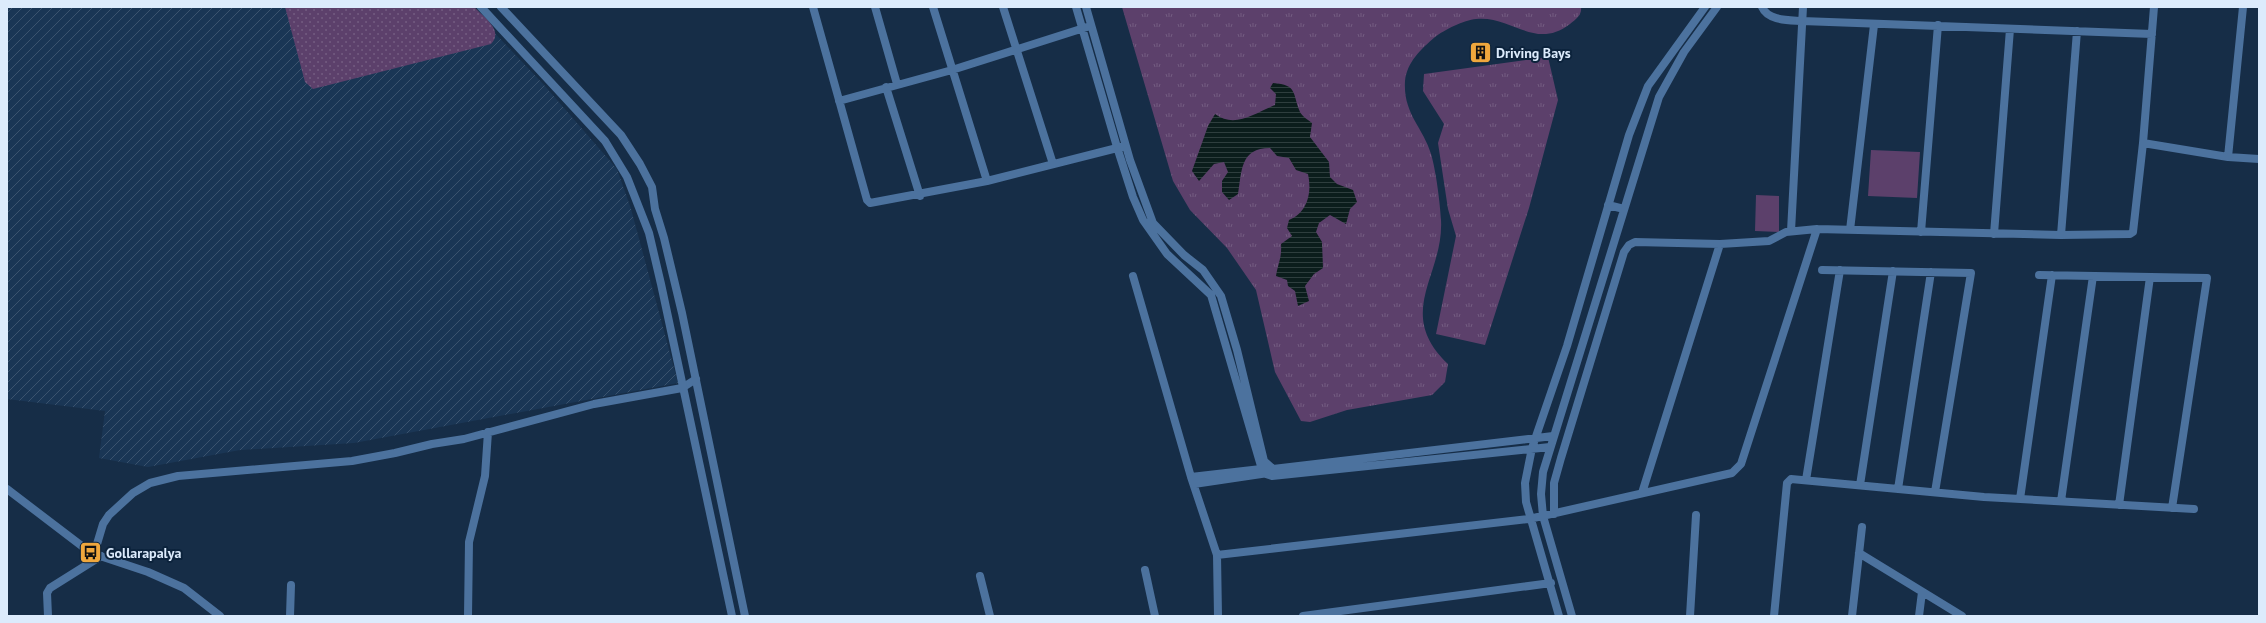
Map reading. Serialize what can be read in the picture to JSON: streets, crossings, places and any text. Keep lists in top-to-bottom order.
{
  "places": {
    "building": ["Driving Bays"],
    "bus stop": ["Gollarapalya"]
  }
}
